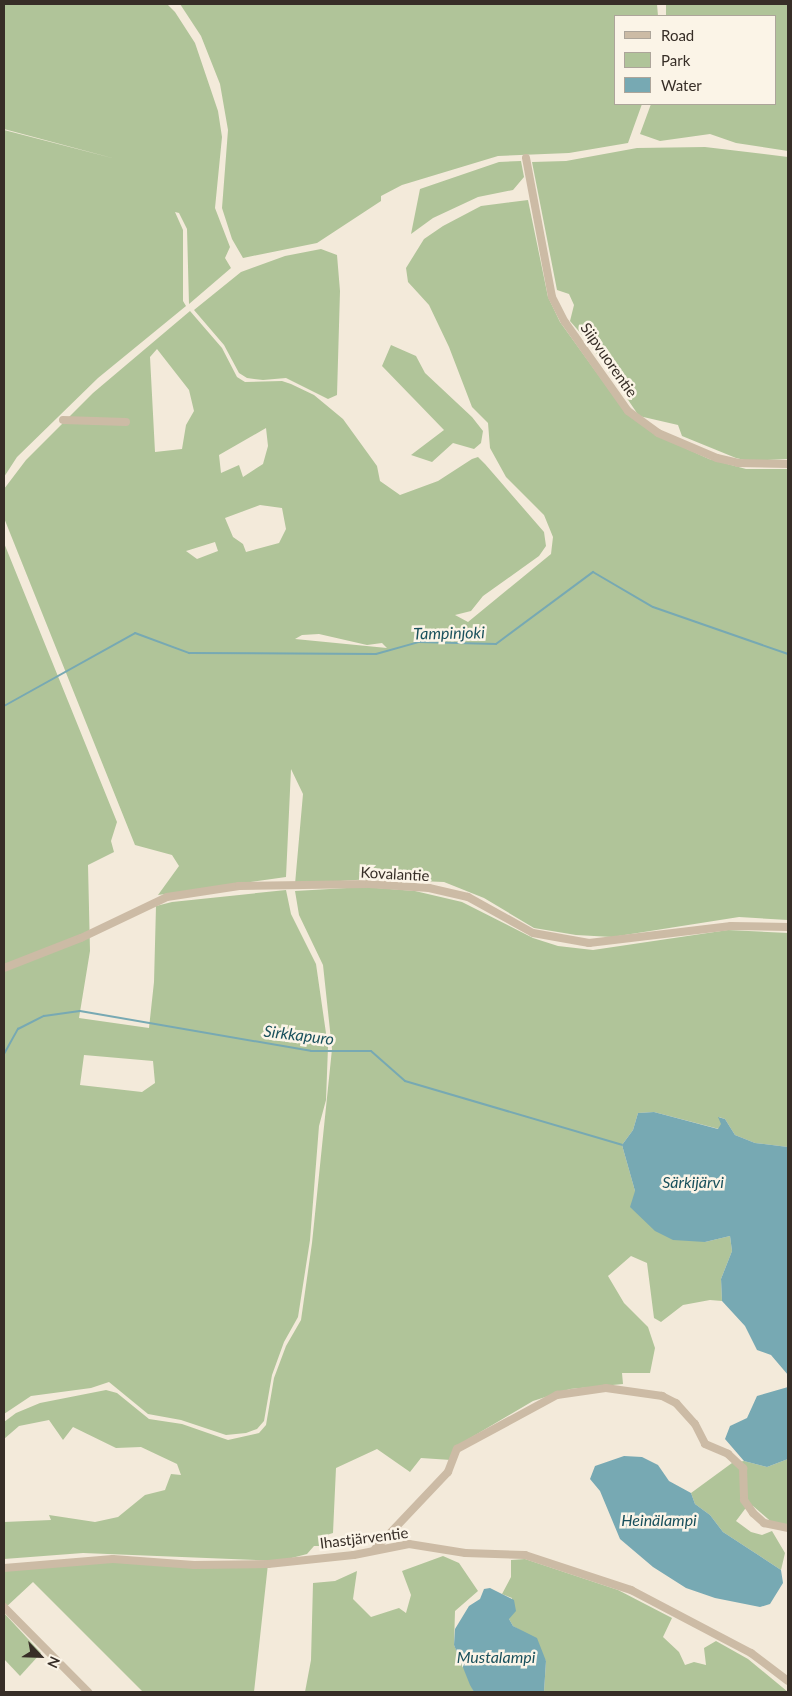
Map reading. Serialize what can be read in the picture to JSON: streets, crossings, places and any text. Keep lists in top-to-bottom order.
{
  "streets": {
    "street": ["Siipvuorentie", "Kovalantie", "Ihastjärventie"]
  },
  "water": [
    "Tampinjoki",
    "Sirkkapuro",
    "Särkijärvi",
    "Heinälampi",
    "Mustalampi"
  ],
  "legend": ["Road", "Park", "Water"],
  "north": "bottom right"
}
